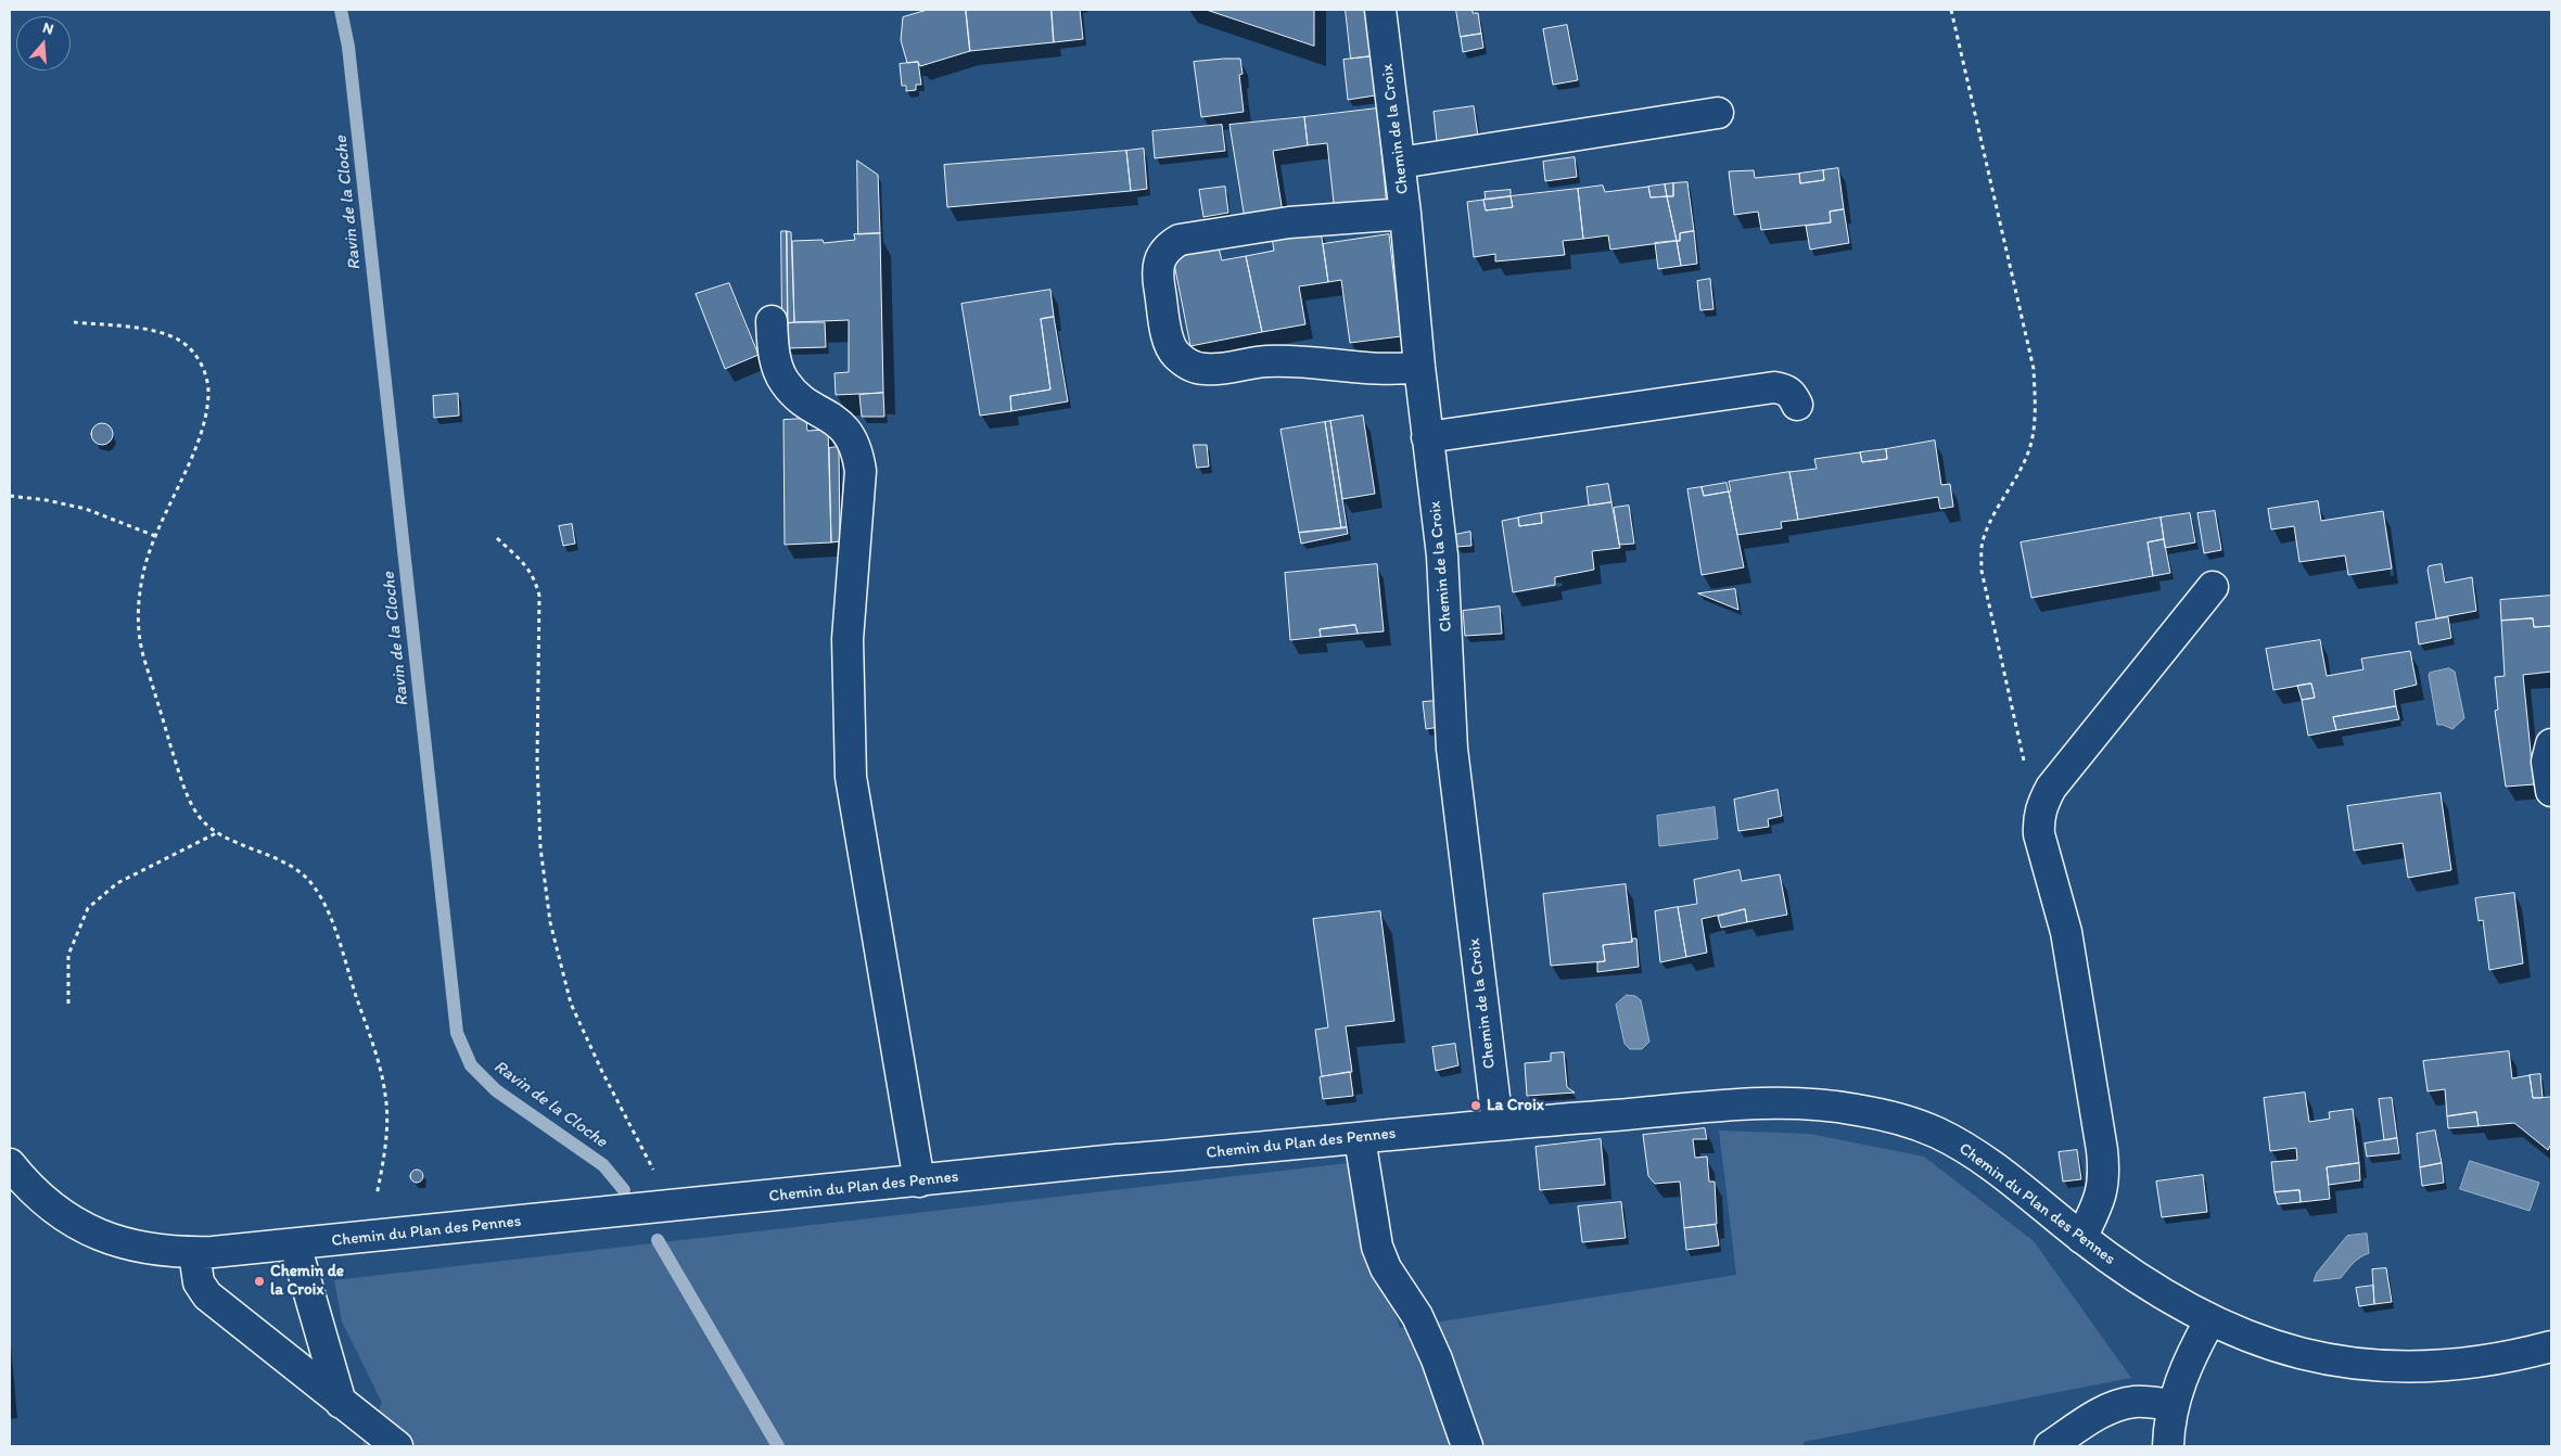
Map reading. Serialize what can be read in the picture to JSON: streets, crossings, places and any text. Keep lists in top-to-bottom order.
{
  "streets": {
    "street": ["Chemin de la Croix", "Chemin du Plan des Pennes"]
  },
  "crossings": [
    ["Chemin de la Croix", "Chemin du Plan des Pennes"]
  ],
  "water": ["Ravin de la Cloche"],
  "places": ["La Croix", "Chemin de la Croix"],
  "north": "top"
}
